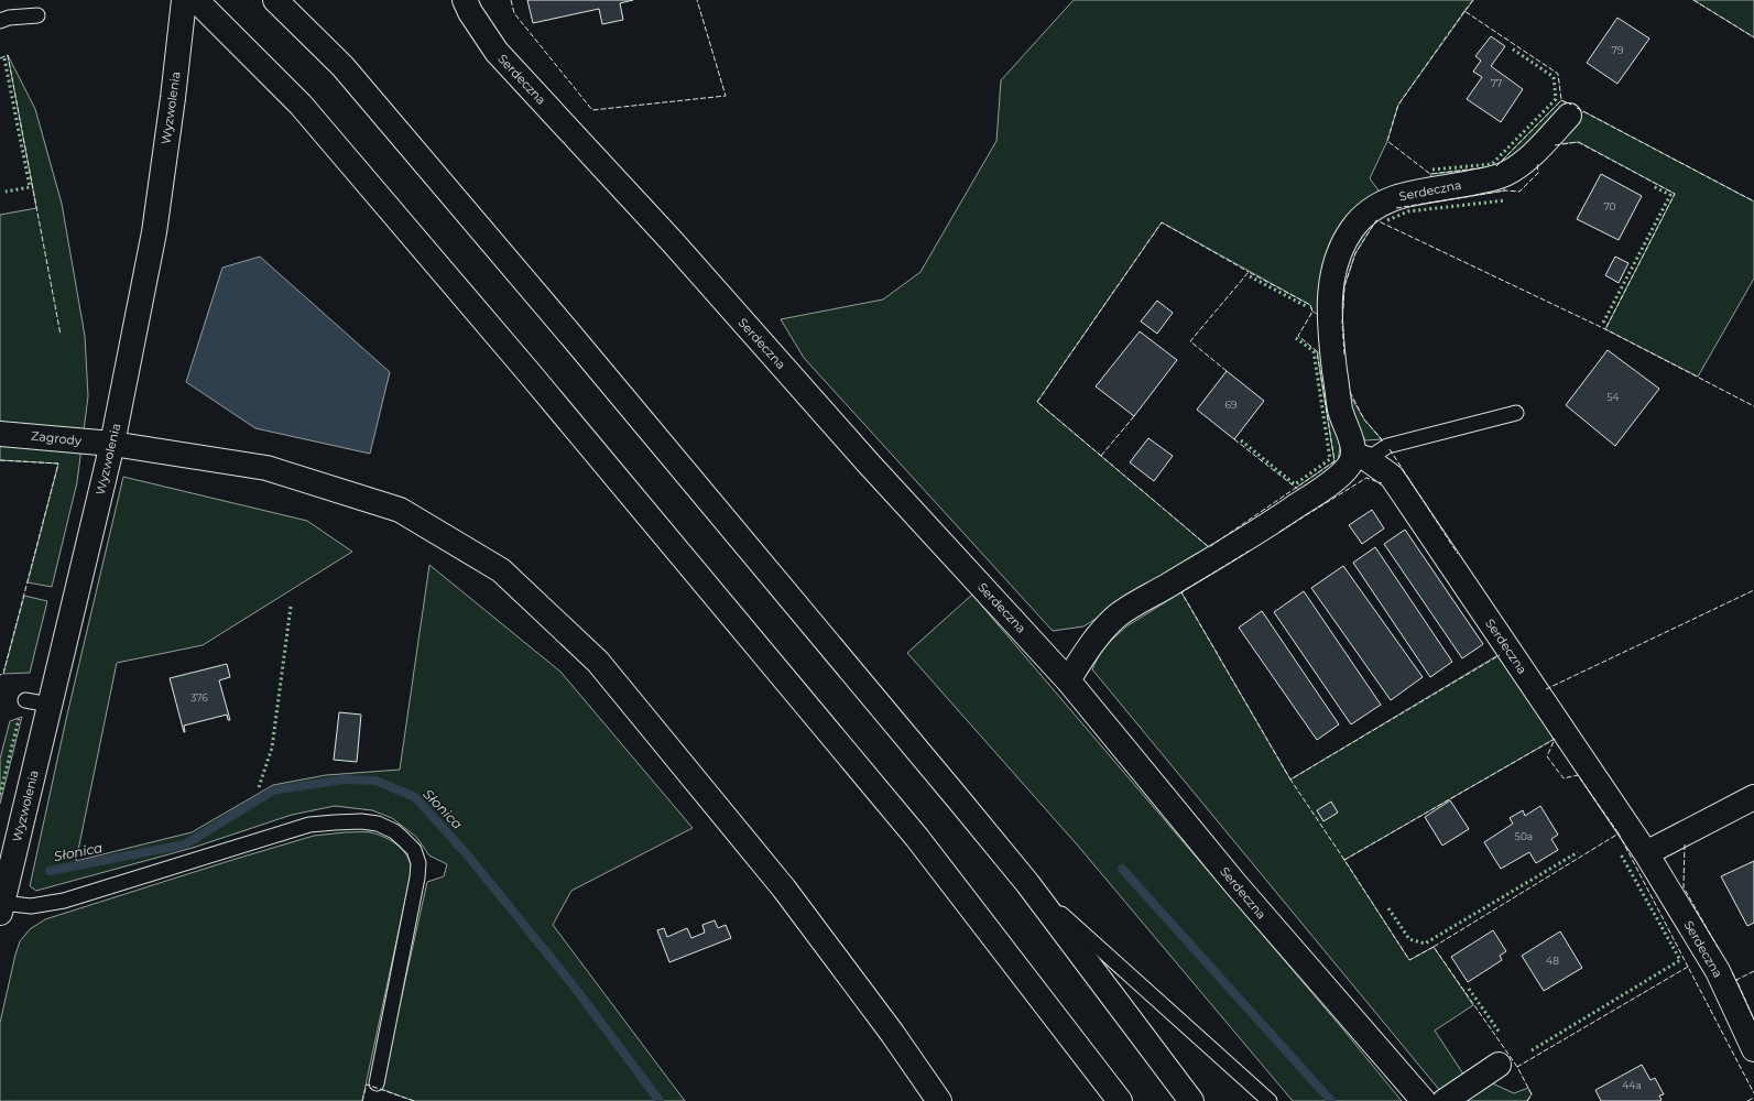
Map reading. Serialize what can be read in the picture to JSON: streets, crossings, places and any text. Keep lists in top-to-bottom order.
{
  "streets": {
    "main road": ["Serdeczna", "Wyzwolenia", "Zagrody"]
  },
  "crossings": [
    ["Wyzwolenia", "Zagrody"]
  ],
  "water": ["Słonica"],
  "house_numbers": [
    "79",
    "77",
    "70",
    "54",
    "69",
    "376",
    "50a",
    "48",
    "44a"
  ]
}
